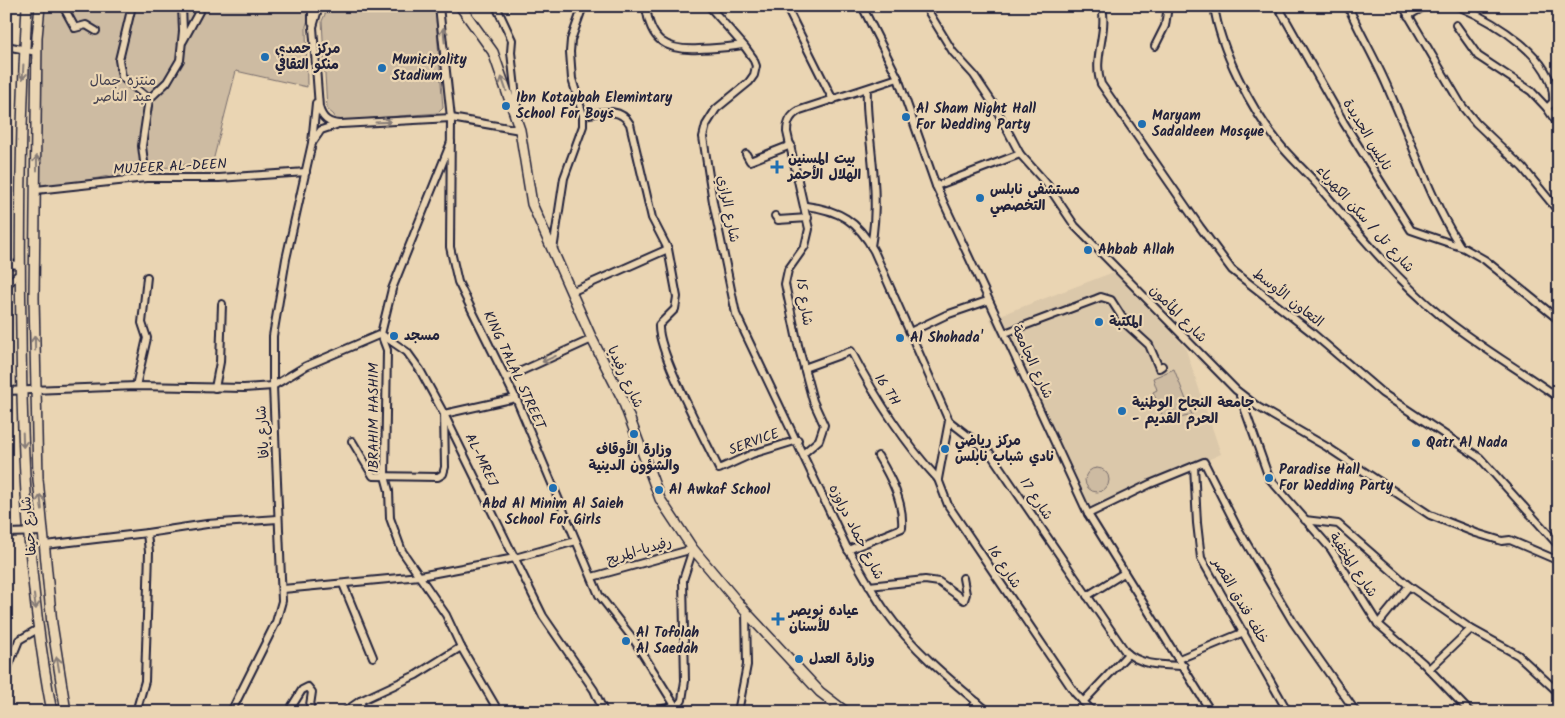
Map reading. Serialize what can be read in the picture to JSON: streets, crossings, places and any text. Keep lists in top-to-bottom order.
{
  "streets": {
    "main road": ["شارع رفيديا", "شارع حيفا"],
    "street": [
      "نابلس الجديدة",
      "MUJEER AL-DEEN",
      "شارع الرازي",
      "شارع تل / سكن الكهرباء",
      "التعاون الأوسط",
      "شارع 15",
      "شارع المأمون",
      "شارع الجامعة",
      "KING TALAL STREET",
      "16 TH",
      "IBRAHIM HASHIM",
      "شارع يافا",
      "SERVICE",
      "AL-MREJ",
      "شارع 17",
      "شارع حماد دراوزه",
      "رفيديا-المريج",
      "شارع المخفية",
      "شارع 16",
      "خلف فندق القصر"
    ]
  },
  "crossings": [
    ["MUJEER AL-DEEN", "شارع يافا"],
    ["MUJEER AL-DEEN", "شارع حيفا"],
    ["شارع الرازي", "SERVICE"],
    ["شارع الرازي", "شارع حماد دراوزه"],
    ["شارع 15", "شارع الجامعة"],
    ["شارع 15", "16 TH"],
    ["شارع 15", "شارع 17"],
    ["شارع 15", "شارع حماد دراوزه"],
    ["شارع المأمون", "شارع المخفية"],
    ["KING TALAL STREET", "IBRAHIM HASHIM"],
    ["KING TALAL STREET", "رفيديا-المريج"],
    ["شارع رفيديا", "رفيديا-المريج"],
    ["16 TH", "شارع 16"],
    ["IBRAHIM HASHIM", "AL-MREJ"],
    ["SERVICE", "شارع حماد دراوزه"]
  ],
  "parks": ["منتزه جمال عبد الناصر"],
  "places": {
    "other": [
      "مركز حمدي منكو الثقافي",
      "Municipality Stadium",
      "Ibn Kotaybah Elemintary School For Boys",
      "Al Sham Night Hall For Wedding Party",
      "Maryam Sadaldeen Mosque",
      "مستشفى نابلس التخصصي",
      "Ahbab Allah",
      "المكتبة",
      "مسجد",
      "Al Shohada'",
      "جامعة النجاح الوطنية - الحرم القديم",
      "وزارة الأوقاف والشؤون الدينية",
      "Qatr Al Nada",
      "مركز رياضي نادي شباب نابلس",
      "Paradise Hall For Wedding Party",
      "Abd Al Minim Al Saieh School For Girls",
      "Al Awkaf School",
      "Al Tofolah Al Saedah",
      "وزارة العدل"
    ],
    "health": ["بيت المسنين الهلال الأحمر", "عياده نويصر للأسنان"]
  }
}
